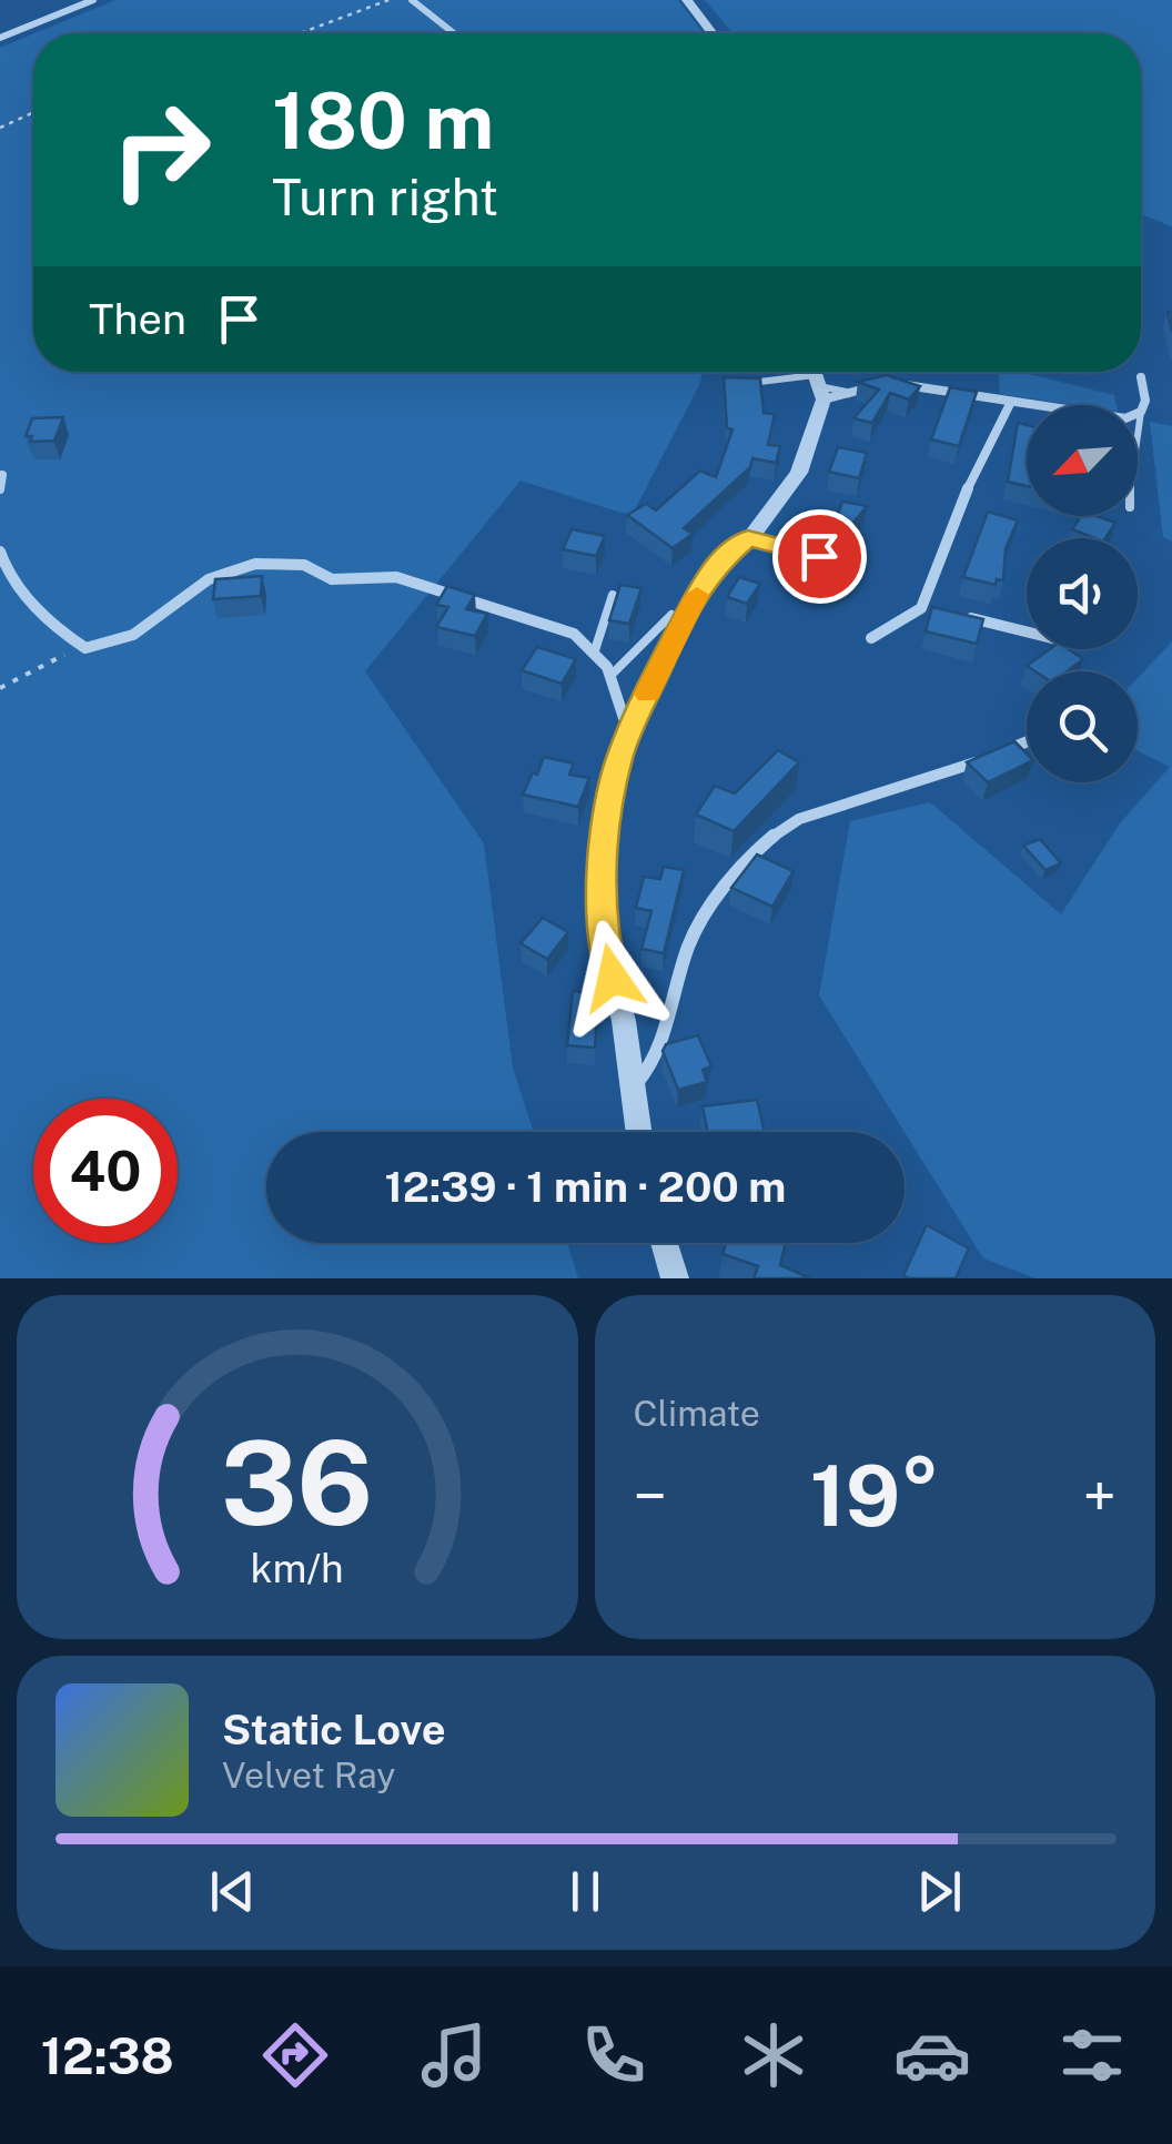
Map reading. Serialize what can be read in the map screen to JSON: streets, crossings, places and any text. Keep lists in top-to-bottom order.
{
  "north": "bottom left",
  "page": {
    "turn": ["180 m", "Turn right"],
    "then": "Then",
    "limit": "40",
    "trip": "12:39 · 1 min · 200 m",
    "tile": "Climate",
    "heat": ["−", "19°", "+"],
    "song": ["Static Love", "Velvet Ray"],
    "tabs": "12:38",
    "gauge": ["36", "km/h"]
  }
}
